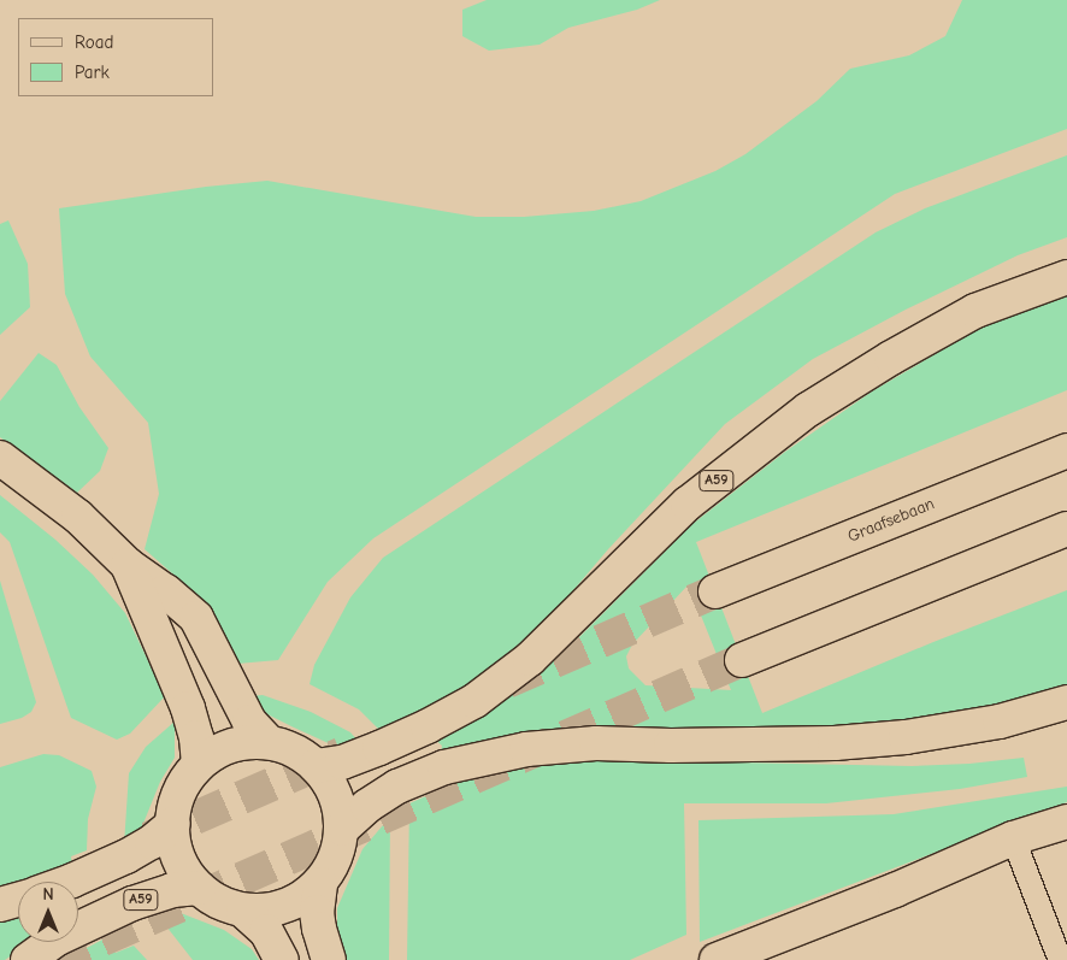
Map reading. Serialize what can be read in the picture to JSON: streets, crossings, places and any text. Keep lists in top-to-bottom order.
{
  "streets": {
    "main road": ["A59", "Graafsebaan"]
  },
  "legend": ["Road", "Park"],
  "north": "top"
}
